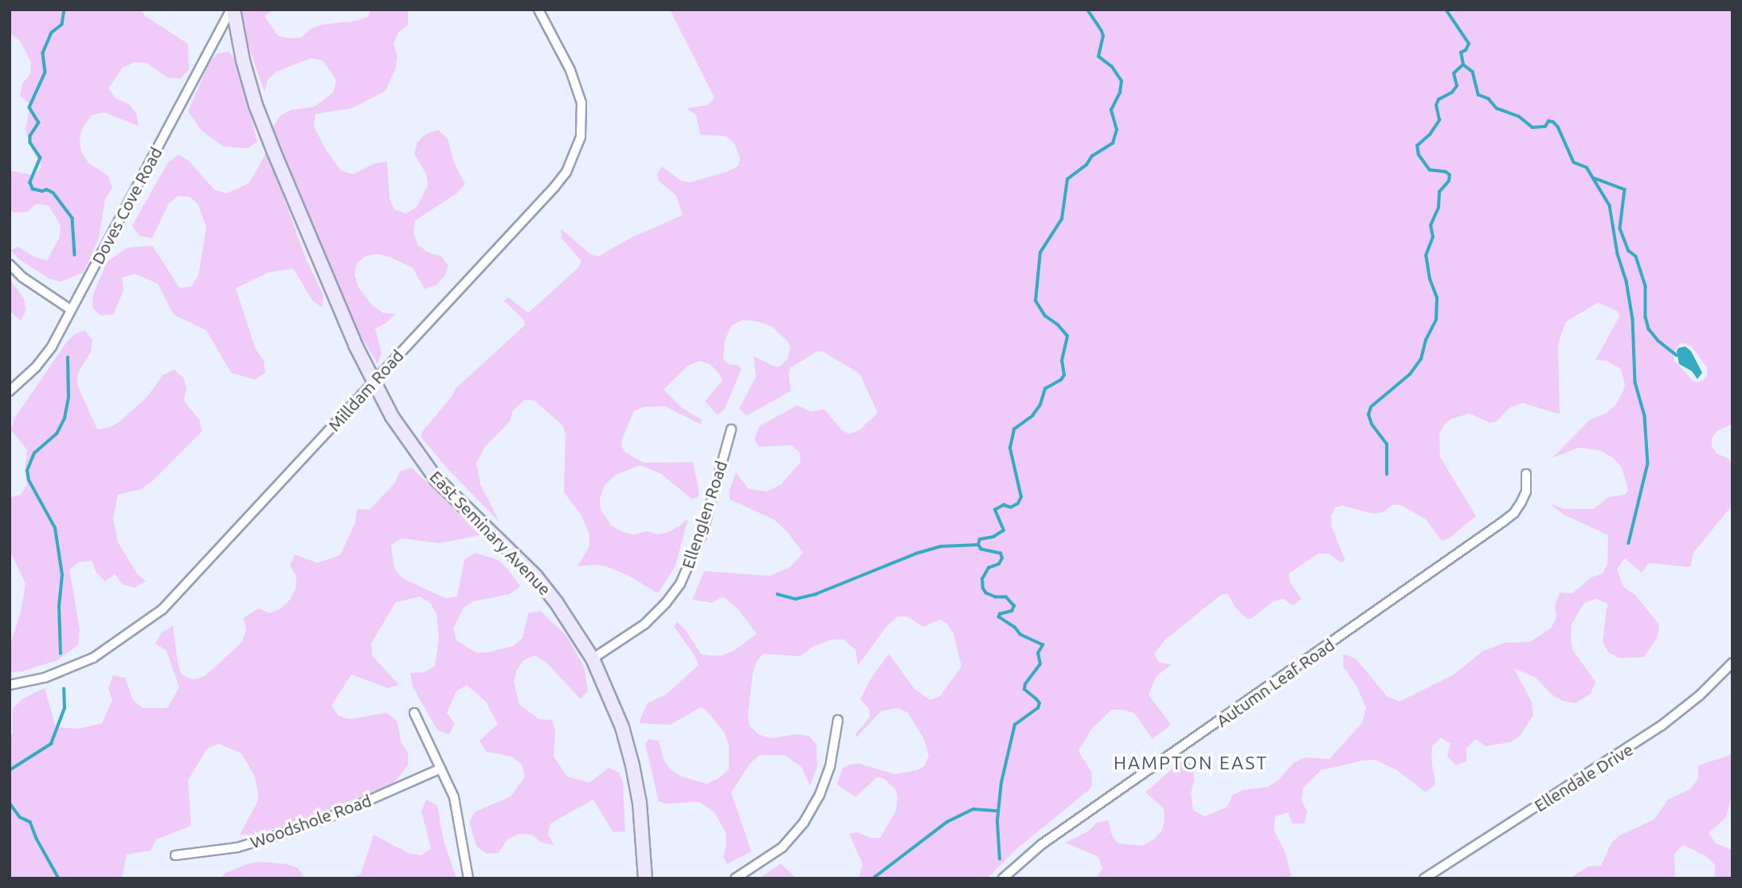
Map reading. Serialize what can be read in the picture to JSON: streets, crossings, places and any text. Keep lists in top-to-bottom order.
{
  "streets": {
    "street": [
      "Doves Cove Road",
      "Milldam Road",
      "Ellenglen Road",
      "East Seminary Avenue",
      "Autumn Leaf Road",
      "Ellendale Drive",
      "Woodshole Road"
    ]
  },
  "crossings": [
    ["Doves Cove Road", "East Seminary Avenue"],
    ["Milldam Road", "East Seminary Avenue"],
    ["Ellenglen Road", "East Seminary Avenue"]
  ],
  "districts": ["HAMPTON EAST"]
}
